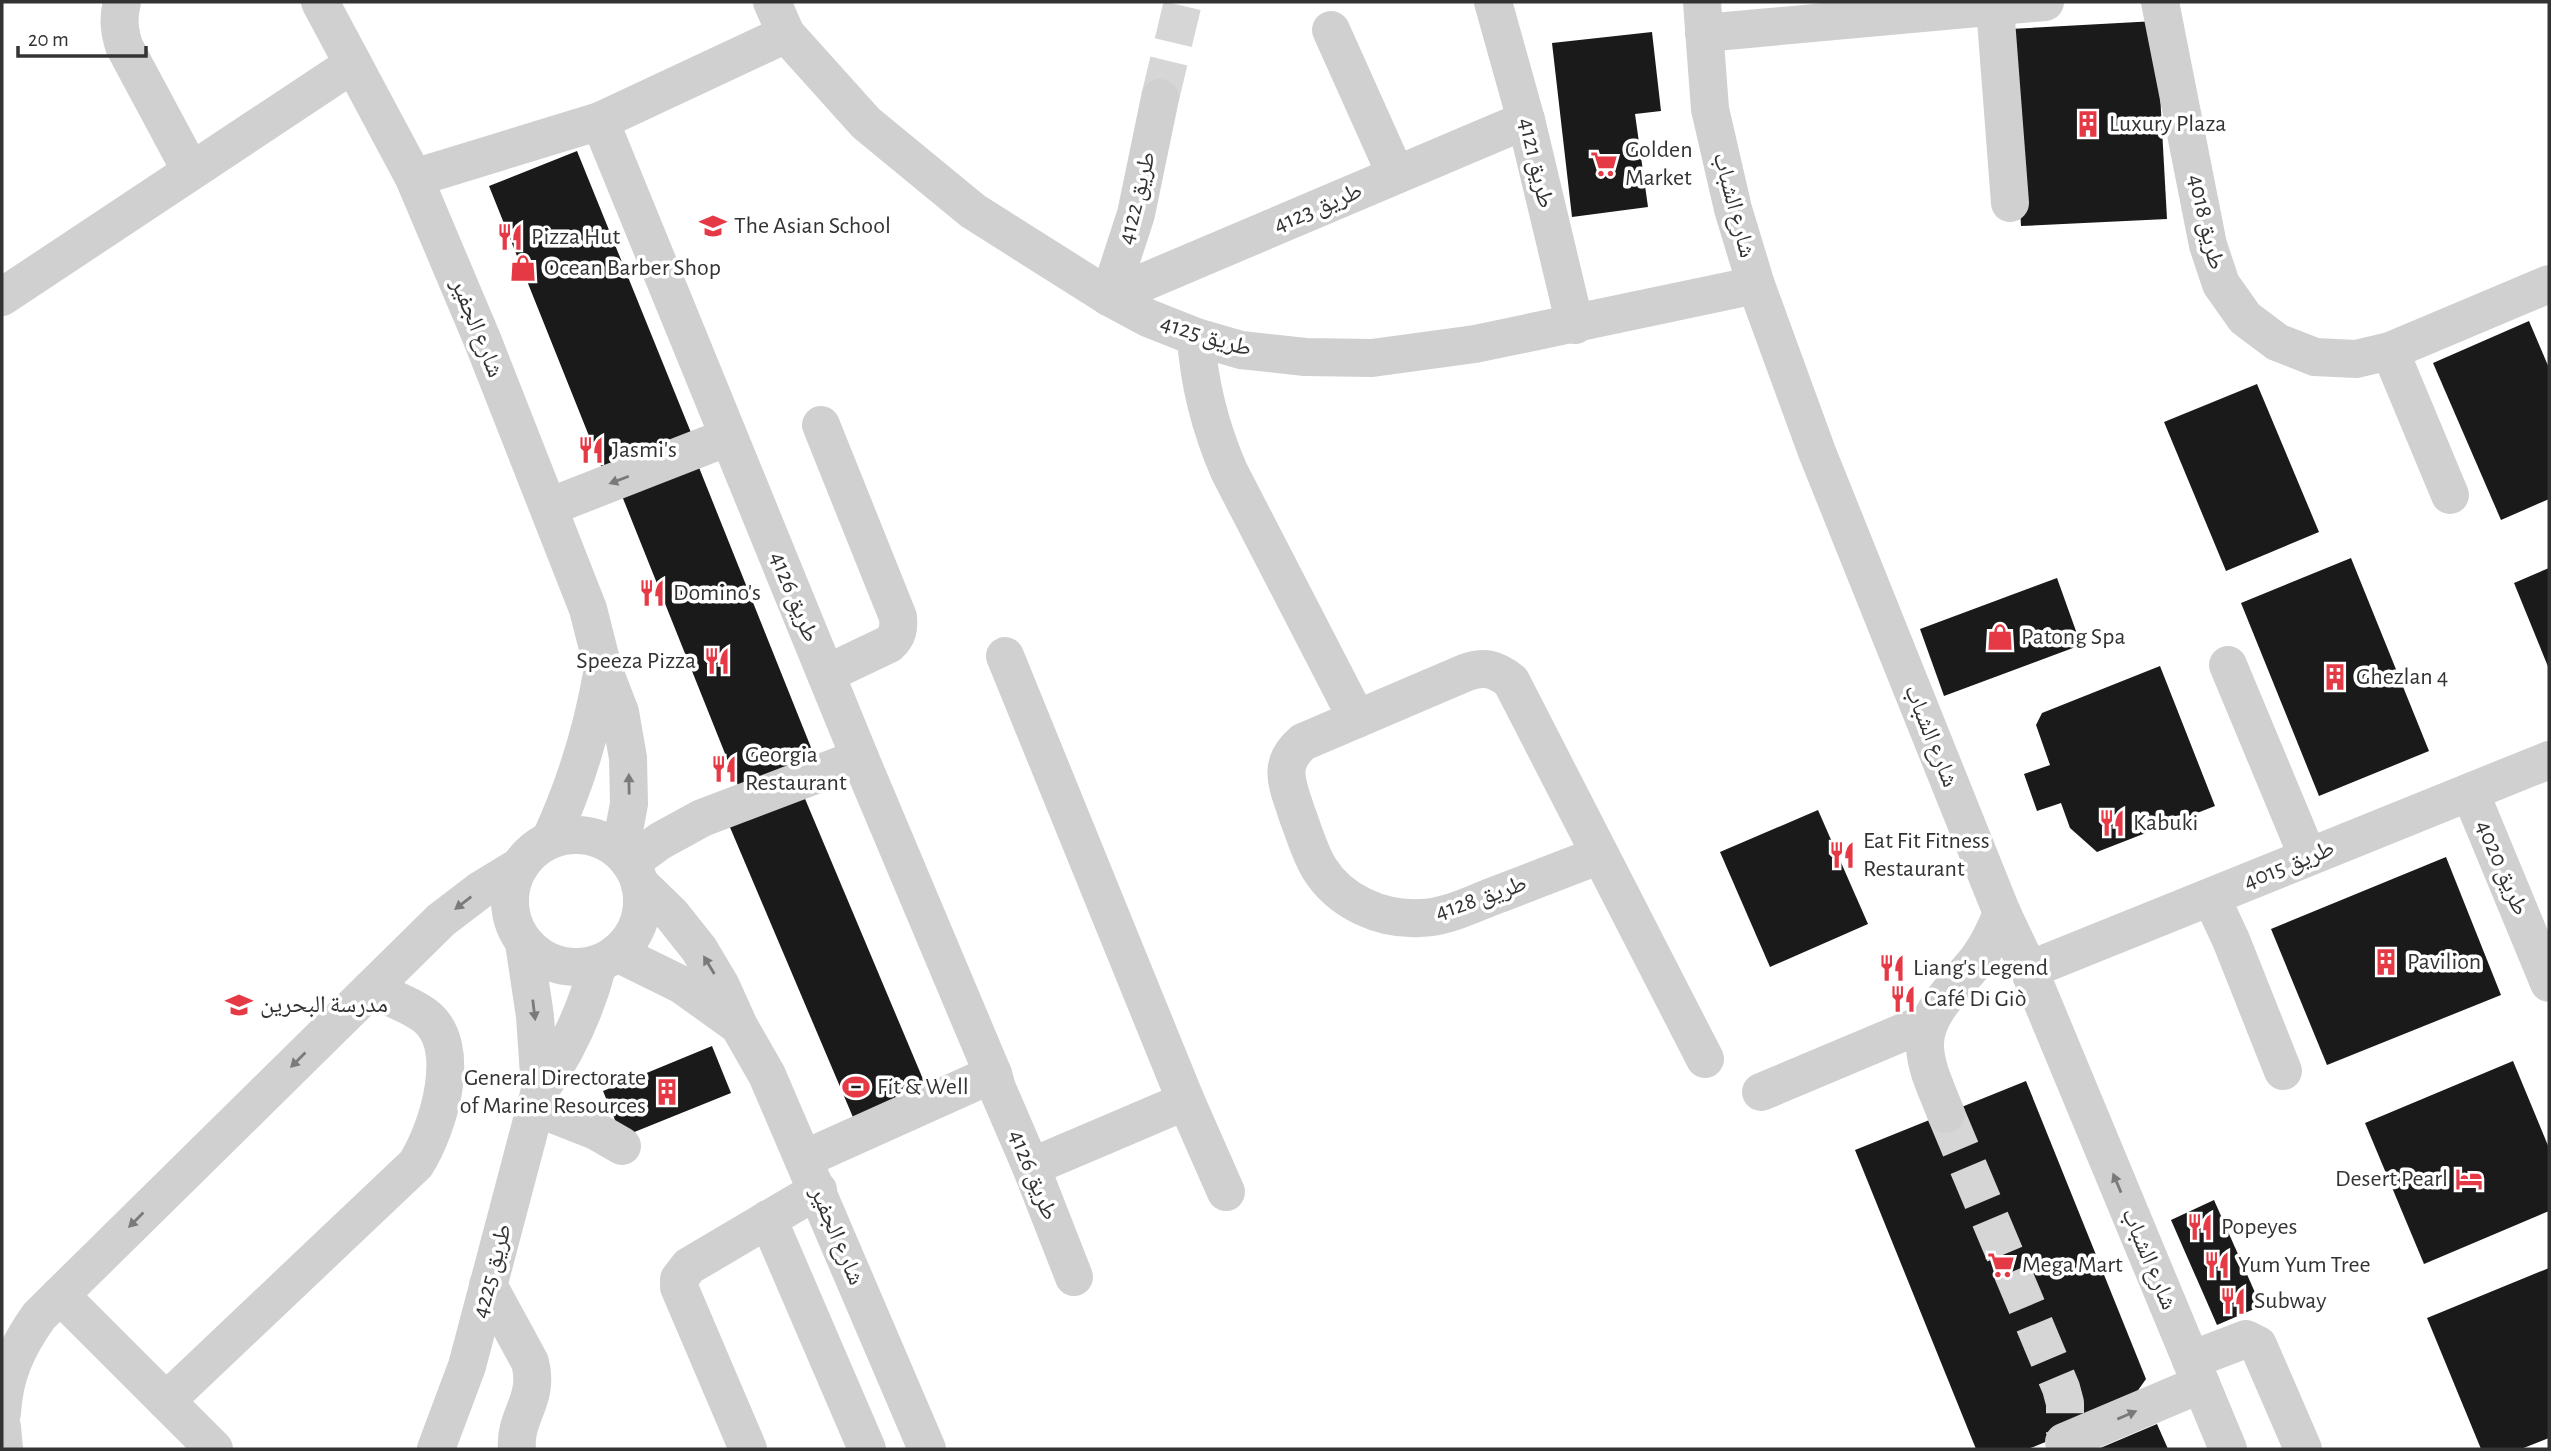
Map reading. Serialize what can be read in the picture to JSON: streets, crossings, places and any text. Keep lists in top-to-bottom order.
{
  "streets": {
    "street": [
      "طريق 4121",
      "طريق 4122",
      "شارع الشباب",
      "طريق 4123",
      "طريق 4018",
      "شارع الجفير",
      "طريق 4125",
      "طريق 4126",
      "طريق 4015",
      "طريق 4020",
      "طريق 4128",
      "طريق 4225"
    ]
  },
  "crossings": [
    ["طريق 4121", "طريق 4123"],
    ["طريق 4121", "طريق 4125"],
    ["طريق 4122", "طريق 4123"],
    ["طريق 4122", "طريق 4125"],
    ["شارع الشباب", "طريق 4125"],
    ["شارع الشباب", "طريق 4015"],
    ["طريق 4123", "طريق 4125"],
    ["شارع الجفير", "طريق 4225"],
    ["طريق 4015", "طريق 4020"]
  ],
  "places": {
    "building": [
      "Luxury Plaza",
      "Ghezlan 4",
      "Pavilion",
      "General Directorate of Marine Resources"
    ],
    "supermarket": ["Golden Market", "Mega Mart"],
    "school or university": ["The Asian School", "مدرسة البحرين"],
    "restaurant": [
      "Pizza Hut",
      "Jasmi's",
      "Domino's",
      "Speeza Pizza",
      "Georgia Restaurant",
      "Kabuki",
      "Eat Fit Fitness Restaurant",
      "Liang's Legend",
      "Café Di Giò",
      "Popeyes",
      "Yum Yum Tree",
      "Subway"
    ],
    "shop": ["Ocean Barber Shop", "Patong Spa"],
    "sports": ["Fit & Well"],
    "hotel": ["Desert Pearl"]
  },
  "scale_bar": "20 m"
}
